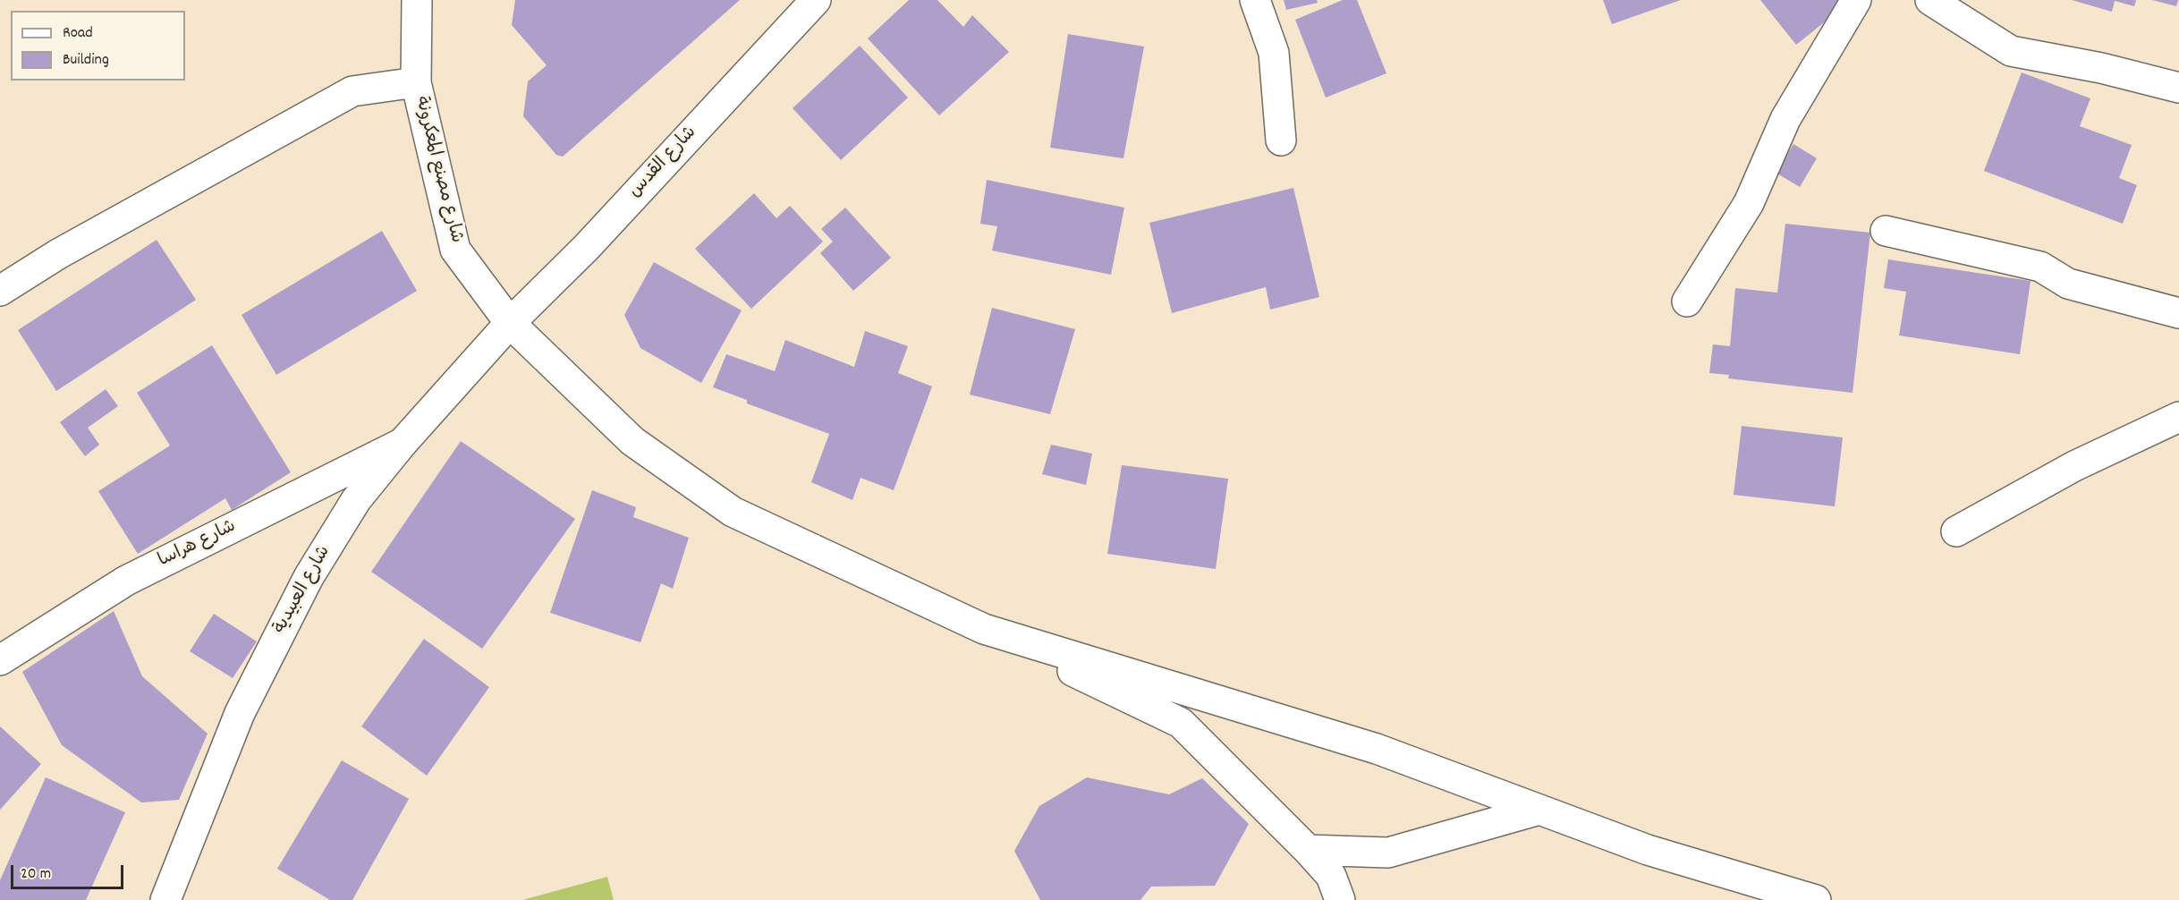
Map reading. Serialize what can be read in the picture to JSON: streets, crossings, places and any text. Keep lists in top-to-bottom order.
{
  "streets": {
    "street": [
      "شارع القدس",
      "شارع مصنع المعكرونة",
      "شارع هراسا",
      "شارع العبيدية"
    ]
  },
  "crossings": [
    ["شارع القدس", "شارع مصنع المعكرونة"],
    ["شارع القدس", "شارع العبيدية"],
    ["شارع مصنع المعكرونة", "شارع العبيدية"],
    ["شارع هراسا", "شارع العبيدية"]
  ],
  "legend": ["Road", "Building"],
  "scale_bar": "20 m"
}
